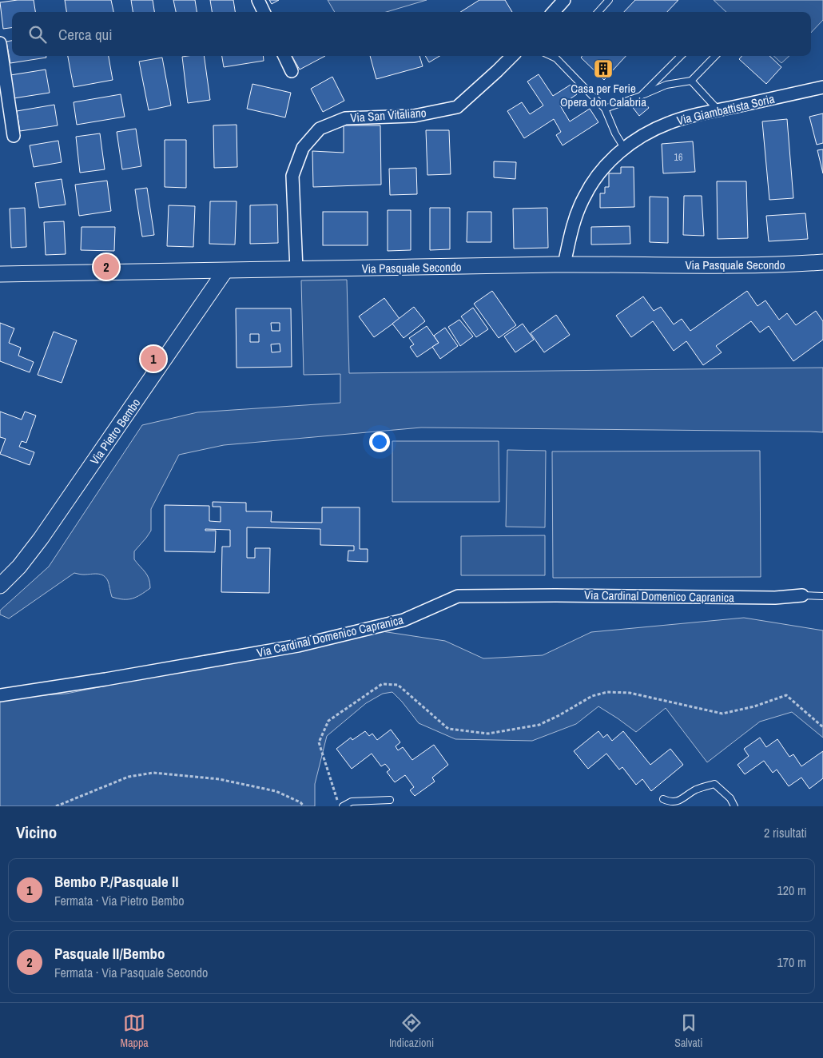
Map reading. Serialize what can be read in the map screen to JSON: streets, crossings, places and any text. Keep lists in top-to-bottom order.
{
  "streets": {
    "street": [
      "Via Giambattista Soria",
      "Via San Vitaliano",
      "Via Pasquale Secondo",
      "Via Pietro Bembo",
      "Via Cardinal Domenico Capranica"
    ]
  },
  "crossings": [
    ["Via Giambattista Soria", "Via Pasquale Secondo"],
    ["Via San Vitaliano", "Via Pasquale Secondo"],
    ["Via Pasquale Secondo", "Via Pietro Bembo"]
  ],
  "places": {
    "building": ["Casa per Ferie Opera don Calabria"]
  },
  "house_numbers": ["16"],
  "page": {
    "search": "Cerca qui",
    "pins": ["2", "1"],
    "heading": ["Vicino", "2 risultati"],
    "list": [
      {
        "mark": "1",
        "name": "Bembo P./Pasquale II",
        "note": "Fermata · Via Pietro Bembo",
        "value": "120 m"
      },
      {
        "mark": "2",
        "name": "Pasquale II/Bembo",
        "note": "Fermata · Via Pasquale Secondo",
        "value": "170 m"
      }
    ],
    "nav": ["Mappa", "Indicazioni", "Salvati"]
  }
}
